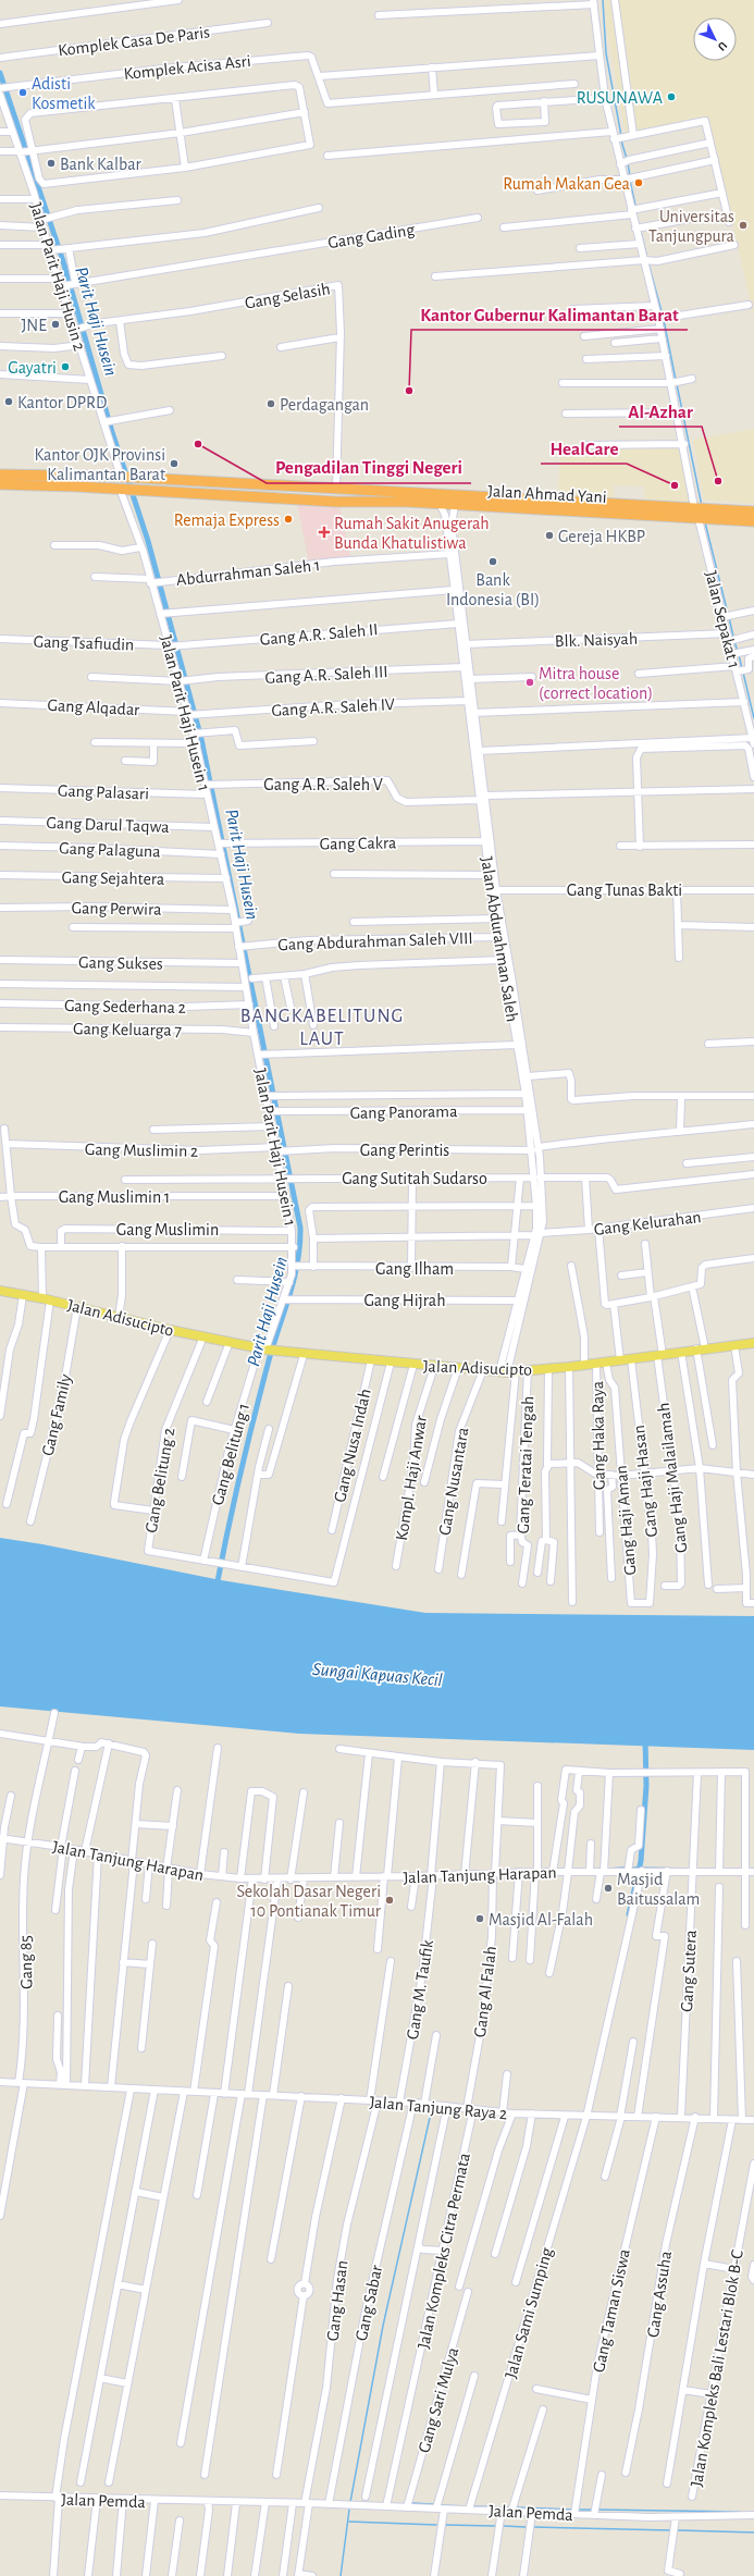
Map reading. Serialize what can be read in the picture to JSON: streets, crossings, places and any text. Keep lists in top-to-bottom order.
{
  "streets": {
    "highway": ["Jalan Ahmad Yani"],
    "main road": ["Jalan Adisucipto"],
    "street": [
      "Komplek Casa De Paris",
      "Komplek Acisa Asri",
      "Gang Gading",
      "Jalan Parit Haji Husin 2",
      "Gang Selasih",
      "Abdurrahman Saleh 1",
      "Jalan Sepakat 1",
      "Gang A.R. Saleh II",
      "Blk. Naisyah",
      "Gang Tsafiudin",
      "Gang A.R. Saleh III",
      "Gang Alqadar",
      "Gang A.R. Saleh IV",
      "Jalan Parit Haji Husein 1",
      "Gang A.R. Saleh V",
      "Gang Palasari",
      "Gang Darul Taqwa",
      "Gang Cakra",
      "Gang Palaguna",
      "Gang Sejahtera",
      "Gang Tunas Bakti",
      "Gang Perwira",
      "Jalan Abdurahman Saleh",
      "Gang Abdurahman Saleh VIII",
      "Gang Sukses",
      "Gang Sederhana 2",
      "Gang Keluarga 7",
      "Gang Panorama",
      "Gang Muslimin 2",
      "Gang Perintis",
      "Gang Sutitah Sudarso",
      "Gang Muslimin 1",
      "Gang Kelurahan",
      "Gang Muslimin",
      "Gang Ilham",
      "Gang Hijrah",
      "Gang Family",
      "Gang Haka Raya",
      "Gang Nusa Indah",
      "Gang Belitung 1",
      "Gang Teratai Tengah",
      "Kompl. Haji Anwar",
      "Gang Haji Malailamah",
      "Gang Belitung 2",
      "Gang Nusantara",
      "Gang Haji Hasan",
      "Gang Haji Aman",
      "Jalan Tanjung Harapan",
      "Gang 85",
      "Gang Sutera",
      "Gang M. Taufik",
      "Gang Al Falah",
      "Jalan Tanjung Raya 2",
      "Jalan Kompleks Citra Permata",
      "Gang Assuha",
      "Gang Hasan",
      "Gang Sabar",
      "Gang Taman Siswa",
      "Jalan Sami Sumping",
      "Jalan Kompleks Bali Lestari Blok B-C",
      "Gang Sari Mulya",
      "Jalan Pemda"
    ]
  },
  "crossings": [
    ["Gang Gading", "Jalan Parit Haji Husin 2"],
    ["Jalan Parit Haji Husin 2", "Gang Selasih"],
    ["Jalan Parit Haji Husin 2", "Jalan Ahmad Yani"],
    ["Gang Selasih", "Jalan Ahmad Yani"],
    ["Jalan Ahmad Yani", "Jalan Sepakat 1"],
    ["Jalan Ahmad Yani", "Jalan Parit Haji Husein 1"],
    ["Jalan Ahmad Yani", "Jalan Abdurahman Saleh"],
    ["Abdurrahman Saleh 1", "Jalan Parit Haji Husein 1"],
    ["Abdurrahman Saleh 1", "Jalan Abdurahman Saleh"],
    ["Jalan Sepakat 1", "Blk. Naisyah"],
    ["Gang A.R. Saleh II", "Gang Tsafiudin"],
    ["Gang A.R. Saleh II", "Jalan Parit Haji Husein 1"],
    ["Gang A.R. Saleh II", "Jalan Abdurahman Saleh"],
    ["Blk. Naisyah", "Jalan Abdurahman Saleh"],
    ["Gang Tsafiudin", "Jalan Parit Haji Husein 1"],
    ["Gang A.R. Saleh III", "Jalan Parit Haji Husein 1"],
    ["Gang A.R. Saleh III", "Jalan Abdurahman Saleh"],
    ["Gang Alqadar", "Gang A.R. Saleh IV"],
    ["Gang Alqadar", "Jalan Parit Haji Husein 1"],
    ["Gang A.R. Saleh IV", "Jalan Parit Haji Husein 1"],
    ["Gang A.R. Saleh IV", "Jalan Abdurahman Saleh"],
    ["Jalan Parit Haji Husein 1", "Gang A.R. Saleh V"],
    ["Jalan Parit Haji Husein 1", "Gang Palasari"],
    ["Jalan Parit Haji Husein 1", "Gang Darul Taqwa"],
    ["Jalan Parit Haji Husein 1", "Gang Cakra"],
    ["Jalan Parit Haji Husein 1", "Gang Palaguna"],
    ["Jalan Parit Haji Husein 1", "Gang Sejahtera"],
    ["Jalan Parit Haji Husein 1", "Gang Perwira"],
    ["Jalan Parit Haji Husein 1", "Gang Abdurahman Saleh VIII"],
    ["Jalan Parit Haji Husein 1", "Gang Sukses"],
    ["Jalan Parit Haji Husein 1", "Gang Sederhana 2"],
    ["Jalan Parit Haji Husein 1", "Gang Keluarga 7"],
    ["Jalan Parit Haji Husein 1", "Gang Panorama"],
    ["Jalan Parit Haji Husein 1", "Gang Muslimin 2"],
    ["Jalan Parit Haji Husein 1", "Gang Perintis"],
    ["Jalan Parit Haji Husein 1", "Gang Sutitah Sudarso"],
    ["Jalan Parit Haji Husein 1", "Gang Muslimin 1"],
    ["Jalan Parit Haji Husein 1", "Gang Muslimin"],
    ["Jalan Parit Haji Husein 1", "Gang Ilham"],
    ["Jalan Parit Haji Husein 1", "Gang Hijrah"],
    ["Jalan Parit Haji Husein 1", "Jalan Adisucipto"],
    ["Jalan Parit Haji Husein 1", "Gang Belitung 1"],
    ["Gang A.R. Saleh V", "Jalan Abdurahman Saleh"],
    ["Gang Cakra", "Jalan Abdurahman Saleh"],
    ["Gang Tunas Bakti", "Jalan Abdurahman Saleh"],
    ["Jalan Abdurahman Saleh", "Gang Abdurahman Saleh VIII"],
    ["Jalan Abdurahman Saleh", "Gang Panorama"],
    ["Jalan Abdurahman Saleh", "Gang Perintis"],
    ["Jalan Abdurahman Saleh", "Gang Sutitah Sudarso"],
    ["Jalan Abdurahman Saleh", "Gang Kelurahan"],
    ["Jalan Abdurahman Saleh", "Gang Ilham"],
    ["Jalan Abdurahman Saleh", "Gang Hijrah"],
    ["Jalan Abdurahman Saleh", "Jalan Adisucipto"],
    ["Gang Muslimin 2", "Gang Perintis"],
    ["Jalan Adisucipto", "Gang Family"],
    ["Jalan Adisucipto", "Gang Haka Raya"],
    ["Jalan Adisucipto", "Gang Nusa Indah"],
    ["Jalan Adisucipto", "Gang Belitung 1"],
    ["Jalan Adisucipto", "Gang Teratai Tengah"],
    ["Jalan Adisucipto", "Kompl. Haji Anwar"],
    ["Jalan Adisucipto", "Gang Haji Malailamah"],
    ["Jalan Adisucipto", "Gang Belitung 2"],
    ["Jalan Adisucipto", "Gang Nusantara"],
    ["Jalan Adisucipto", "Gang Haji Hasan"],
    ["Jalan Adisucipto", "Gang Haji Aman"],
    ["Gang Belitung 1", "Gang Belitung 2"],
    ["Gang Haji Hasan", "Gang Haji Aman"],
    ["Jalan Tanjung Harapan", "Gang 85"],
    ["Jalan Tanjung Harapan", "Gang Sutera"],
    ["Jalan Tanjung Harapan", "Gang M. Taufik"],
    ["Jalan Tanjung Harapan", "Gang Al Falah"],
    ["Jalan Tanjung Harapan", "Jalan Sami Sumping"],
    ["Gang 85", "Jalan Tanjung Raya 2"],
    ["Gang Sutera", "Jalan Tanjung Raya 2"],
    ["Gang M. Taufik", "Jalan Tanjung Raya 2"],
    ["Gang Al Falah", "Jalan Tanjung Raya 2"],
    ["Gang Al Falah", "Jalan Kompleks Citra Permata"],
    ["Jalan Tanjung Raya 2", "Jalan Kompleks Citra Permata"],
    ["Jalan Tanjung Raya 2", "Gang Assuha"],
    ["Jalan Tanjung Raya 2", "Gang Hasan"],
    ["Jalan Tanjung Raya 2", "Gang Sabar"],
    ["Jalan Tanjung Raya 2", "Gang Taman Siswa"],
    ["Jalan Tanjung Raya 2", "Jalan Sami Sumping"],
    ["Jalan Kompleks Citra Permata", "Jalan Pemda"],
    ["Gang Hasan", "Jalan Pemda"],
    ["Gang Sabar", "Jalan Pemda"],
    ["Gang Taman Siswa", "Jalan Pemda"],
    ["Jalan Sami Sumping", "Jalan Pemda"],
    ["Gang Sari Mulya", "Jalan Pemda"]
  ],
  "districts": ["BANGKABELITUNG LAUT"],
  "water": ["Parit Haji Husein", "Sungai Kapuas Kecil"],
  "places": {
    "other": [
      "Adisti Kosmetik",
      "RUSUNAWA",
      "Bank Kalbar",
      "Rumah Makan Gea",
      "Universitas Tanjungpura",
      "JNE",
      "Gayatri",
      "Kantor Gubernur Kalimantan Barat",
      "Kantor DPRD",
      "Perdagangan",
      "Pengadilan Tinggi Negeri",
      "Kantor OJK Provinsi Kalimantan Barat",
      "Al-Azhar",
      "HealCare",
      "Remaja Express",
      "Gereja HKBP",
      "Bank Indonesia (BI)",
      "Mitra house (correct location)",
      "Masjid Baitussalam",
      "Sekolah Dasar Negeri 10 Pontianak Timur",
      "Masjid Al-Falah"
    ],
    "health": ["Rumah Sakit Anugerah Bunda Khatulistiwa"]
  },
  "north": "bottom right"
}
